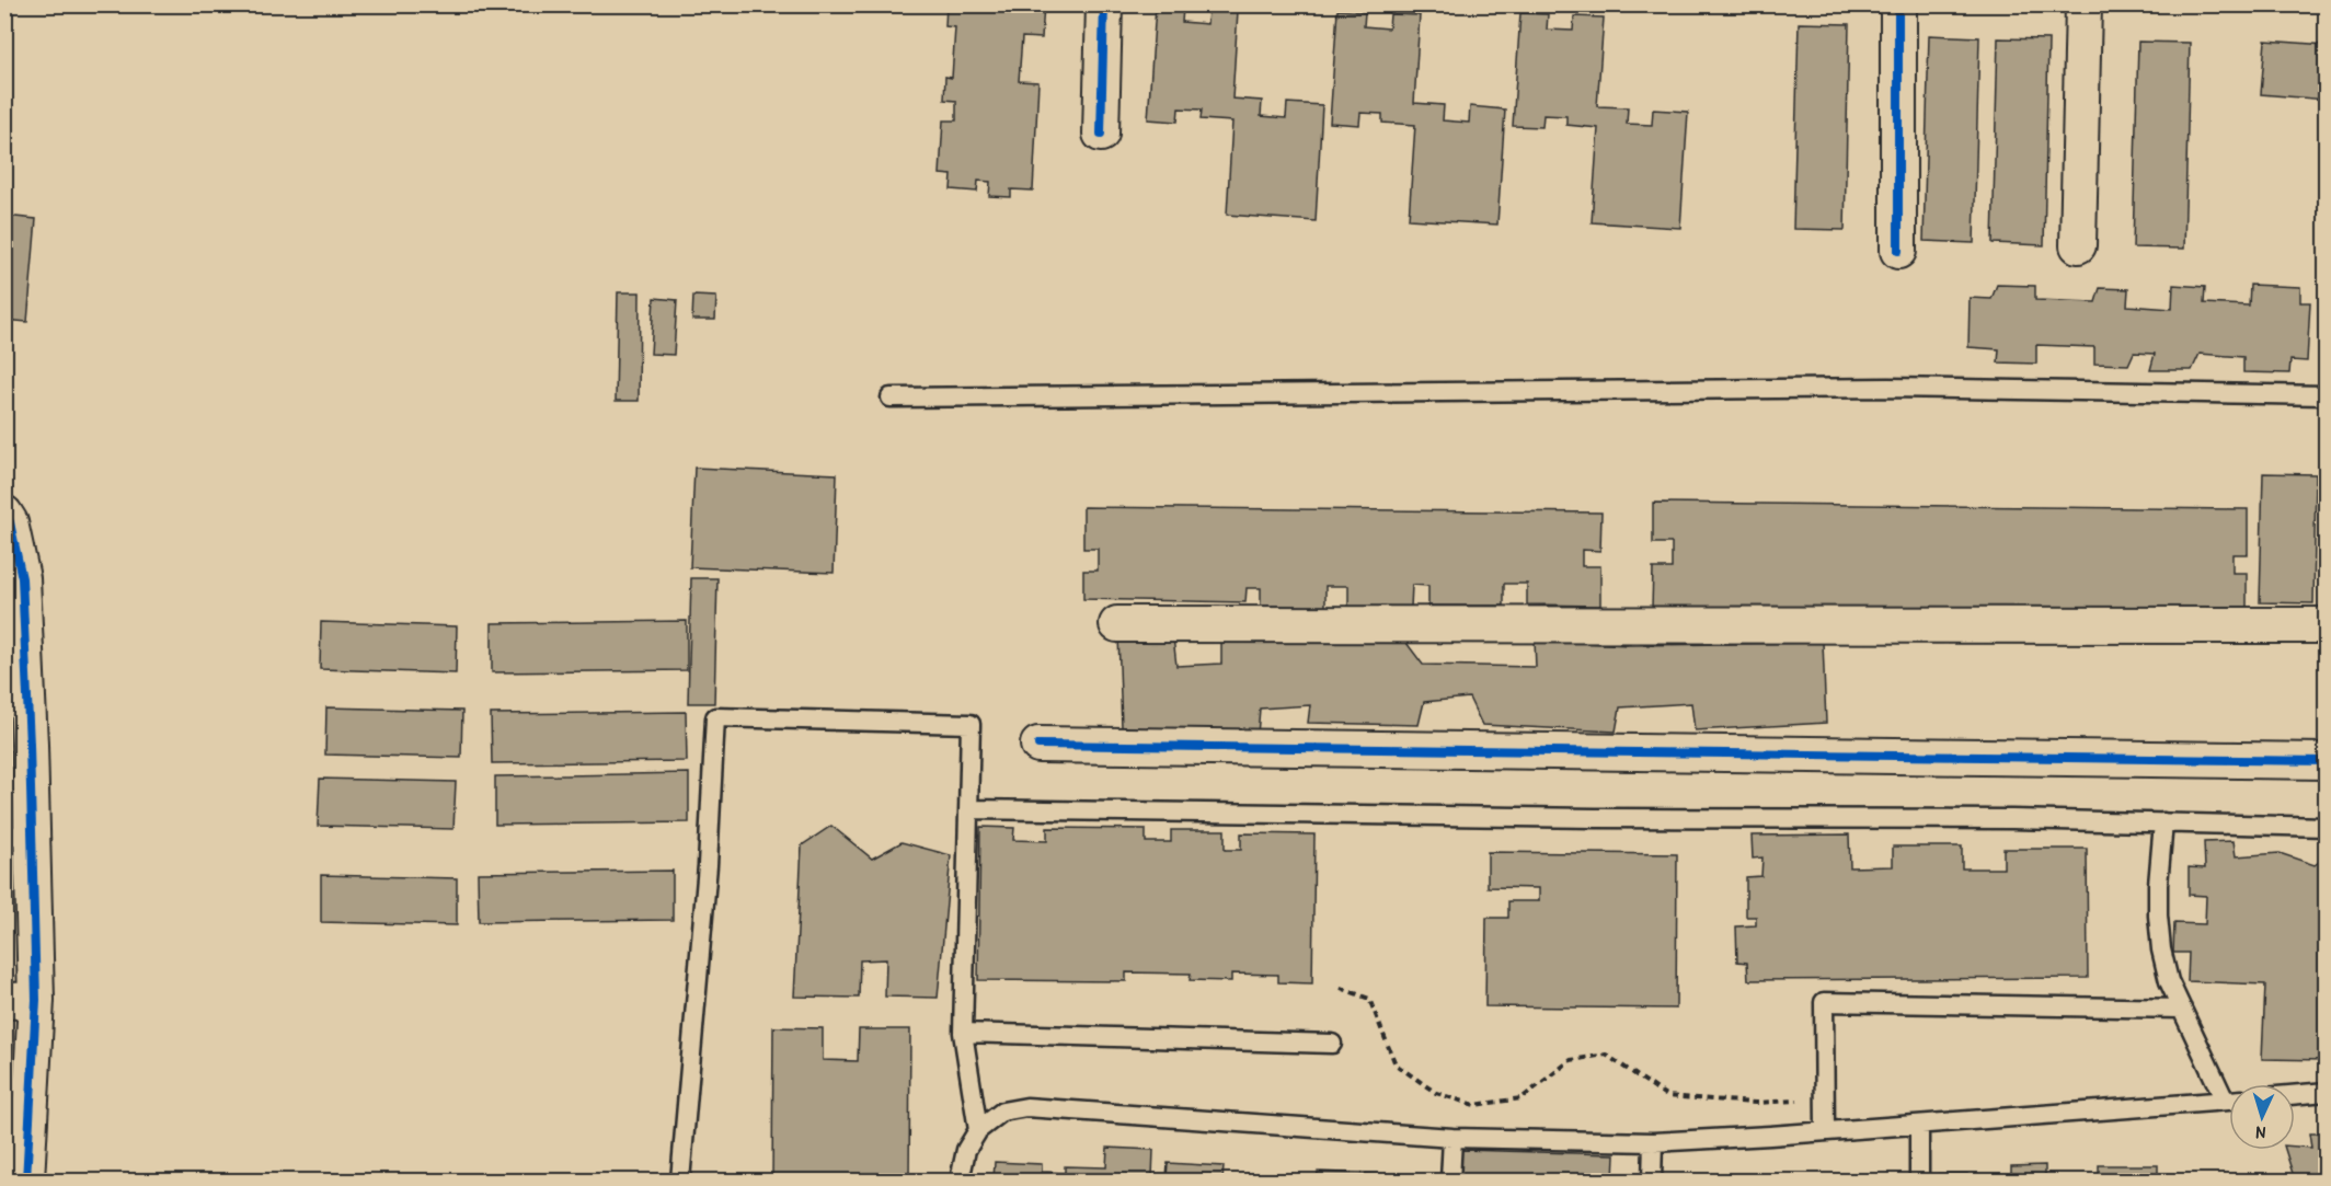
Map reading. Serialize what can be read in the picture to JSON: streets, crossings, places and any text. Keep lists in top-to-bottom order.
{
  "north": "bottom"
}
